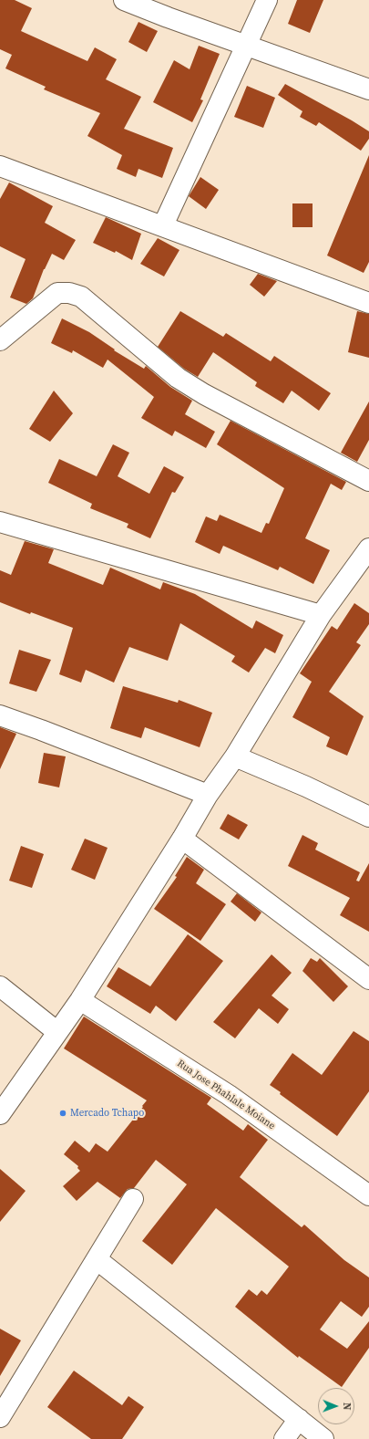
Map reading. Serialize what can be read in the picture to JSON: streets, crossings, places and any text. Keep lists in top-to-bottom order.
{
  "streets": {
    "street": ["Rua Jose Phahlale Moiane"]
  },
  "places": ["Mercado Tchapo"],
  "north": "right"
}
